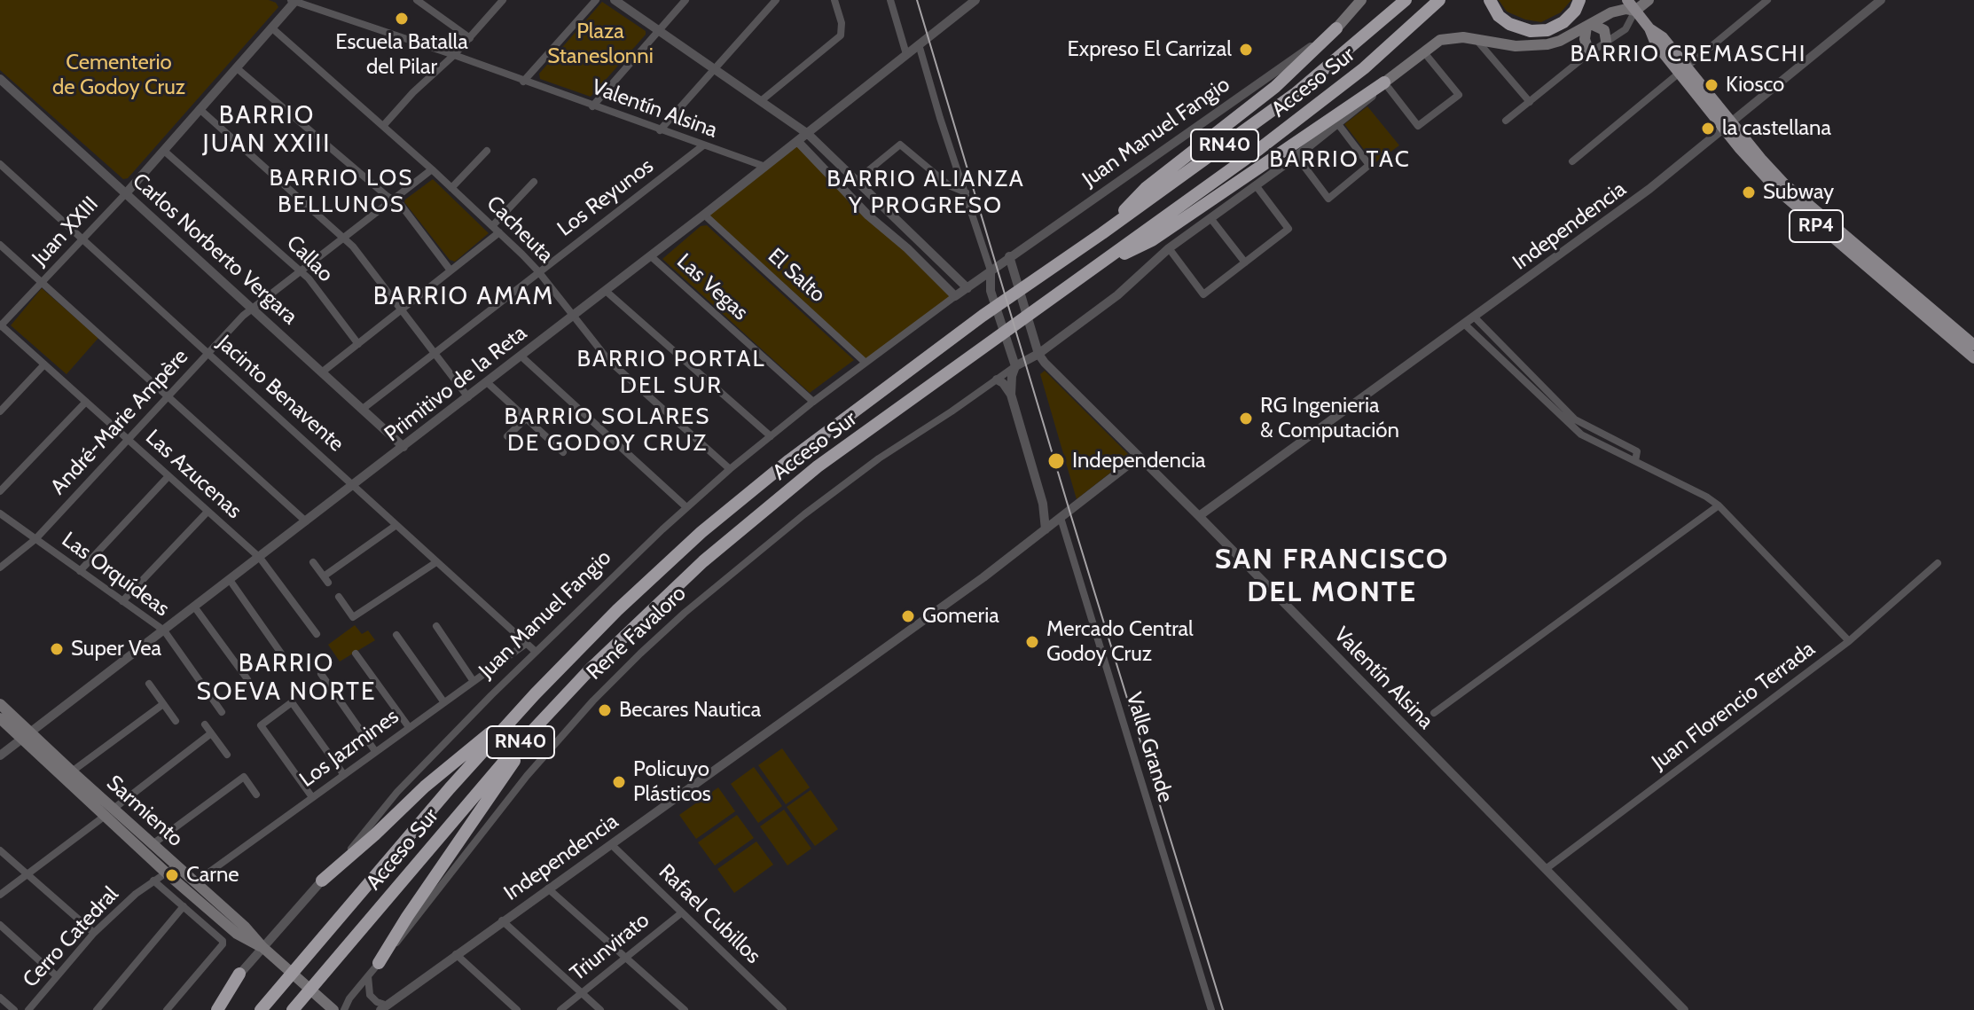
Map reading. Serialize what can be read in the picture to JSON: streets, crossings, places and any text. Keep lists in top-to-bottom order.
{
  "streets": {
    "highway": ["Acceso Sur", "RN40"],
    "main road": ["Juan Manuel Fangio", "RP4", "Sarmiento"],
    "street": [
      "Valentín Alsina",
      "Los Reyunos",
      "Independencia",
      "Cacheuta",
      "Juan XXIII",
      "Carlos Norberto Vergara",
      "Callao",
      "El Salto",
      "Las Vegas",
      "Primitivo de la Reta",
      "Jacinto Benavente",
      "André-Marie Ampère",
      "Las Azucenas",
      "Las Orquídeas",
      "René Favaloro",
      "Juan Florencio Terrada",
      "Valle Grande",
      "Los Jazmines",
      "Rafael Cubillos",
      "Cerro Catedral",
      "Triunvirato"
    ]
  },
  "crossings": [
    ["Valentín Alsina", "Juan Manuel Fangio"],
    ["Valentín Alsina", "Los Reyunos"],
    ["Valentín Alsina", "Independencia"],
    ["Valentín Alsina", "Juan XXIII"],
    ["Valentín Alsina", "Primitivo de la Reta"],
    ["Valentín Alsina", "Juan Florencio Terrada"],
    ["Juan Manuel Fangio", "Cacheuta"],
    ["Juan Manuel Fangio", "El Salto"],
    ["Juan Manuel Fangio", "Las Vegas"],
    ["Juan Manuel Fangio", "Jacinto Benavente"],
    ["Juan Manuel Fangio", "Sarmiento"],
    ["Los Reyunos", "Cacheuta"],
    ["Los Reyunos", "Carlos Norberto Vergara"],
    ["Independencia", "RP4"],
    ["Independencia", "Valle Grande"],
    ["Independencia", "Rafael Cubillos"],
    ["Cacheuta", "Juan XXIII"],
    ["Cacheuta", "Primitivo de la Reta"],
    ["Cacheuta", "André-Marie Ampère"],
    ["Juan XXIII", "Carlos Norberto Vergara"],
    ["Juan XXIII", "Callao"],
    ["Juan XXIII", "Jacinto Benavente"],
    ["Juan XXIII", "Las Azucenas"],
    ["Carlos Norberto Vergara", "Primitivo de la Reta"],
    ["Carlos Norberto Vergara", "André-Marie Ampère"],
    ["Callao", "André-Marie Ampère"],
    ["El Salto", "Primitivo de la Reta"],
    ["Las Vegas", "Primitivo de la Reta"],
    ["Primitivo de la Reta", "Jacinto Benavente"],
    ["Primitivo de la Reta", "Las Azucenas"],
    ["Primitivo de la Reta", "Las Orquídeas"],
    ["Primitivo de la Reta", "Sarmiento"],
    ["Jacinto Benavente", "André-Marie Ampère"],
    ["Jacinto Benavente", "Los Jazmines"],
    ["André-Marie Ampère", "Las Azucenas"],
    ["André-Marie Ampère", "Las Orquídeas"],
    ["Los Jazmines", "Sarmiento"],
    ["Sarmiento", "Cerro Catedral"],
    ["Rafael Cubillos", "Triunvirato"]
  ],
  "districts": [
    "BARRIO CREMASCHI",
    "BARRIO JUAN XXIII",
    "BARRIO TAC",
    "BARRIO LOS BELLUNOS",
    "BARRIO ALIANZA Y PROGRESO",
    "BARRIO AMAM",
    "BARRIO PORTAL DEL SUR",
    "BARRIO SOLARES DE GODOY CRUZ",
    "SAN FRANCISCO DEL MONTE",
    "BARRIO SOEVA NORTE"
  ],
  "parks": ["Plaza Staneslonni", "Cementerio de Godoy Cruz"],
  "places": [
    "Escuela Batalla del Pilar",
    "Expreso El Carrizal",
    "Kiosco",
    "la castellana",
    "Subway",
    "RG Ingenieria & Computación",
    "Independencia",
    "Gomeria",
    "Mercado Central Godoy Cruz",
    "Super Vea",
    "Becares Nautica",
    "Policuyo Plásticos",
    "Carne"
  ]
}
